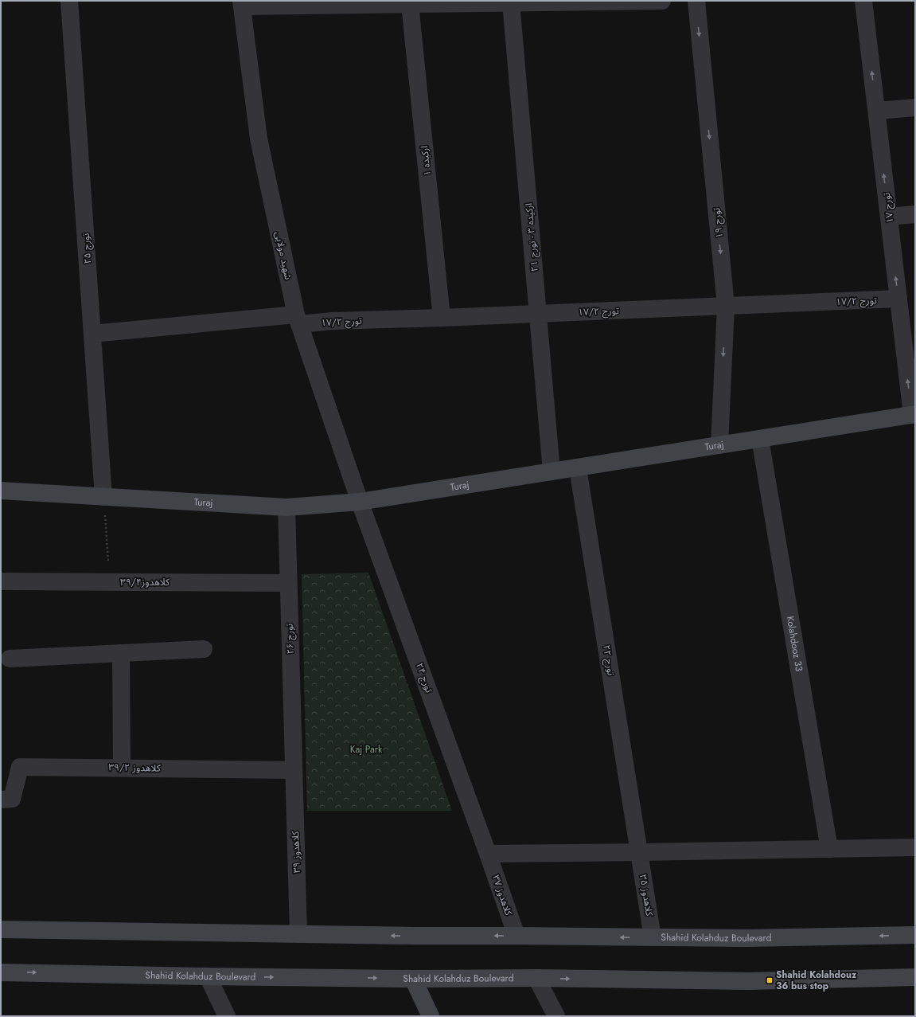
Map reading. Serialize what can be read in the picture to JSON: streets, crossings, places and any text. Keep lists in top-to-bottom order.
{
  "streets": {
    "main road": ["Turaj", "Shahid Kolahduz Boulevard"],
    "street": [
      "ارکیده ۱",
      "تورج ۱۷",
      "تورج ۱۹",
      "ارکیده ۳ - تورج ۲۱",
      "تورج ۲۵",
      "شهید مولایی",
      "تورج ۱۷/۲",
      "کلاهدوز۳۹/۴",
      "تورج ۲۶",
      "Kolahdooz 33",
      "تورج ۲۲",
      "تورج ۲۴",
      "کلاهدوز ۳۹/۲",
      "کلاهدوز ۳۹",
      "کلاهدوز ۳۷",
      "کلاهدوز ۳۵"
    ]
  },
  "crossings": [
    ["ارکیده ۱", "تورج ۱۷/۲"],
    ["تورج ۱۷", "تورج ۱۷/۲"],
    ["تورج ۱۷", "Turaj"],
    ["تورج ۱۹", "تورج ۱۷/۲"],
    ["تورج ۱۹", "Turaj"],
    ["ارکیده ۳ - تورج ۲۱", "تورج ۱۷/۲"],
    ["ارکیده ۳ - تورج ۲۱", "Turaj"],
    ["تورج ۲۵", "تورج ۱۷/۲"],
    ["تورج ۲۵", "Turaj"],
    ["شهید مولایی", "تورج ۱۷/۲"],
    ["شهید مولایی", "Turaj"],
    ["شهید مولایی", "تورج ۲۴"],
    ["Turaj", "تورج ۲۶"],
    ["Turaj", "Kolahdooz 33"],
    ["Turaj", "تورج ۲۲"],
    ["Turaj", "تورج ۲۴"],
    ["کلاهدوز۳۹/۴", "تورج ۲۶"],
    ["تورج ۲۶", "کلاهدوز ۳۹/۲"],
    ["تورج ۲۶", "کلاهدوز ۳۹"],
    ["تورج ۲۲", "کلاهدوز ۳۵"],
    ["تورج ۲۴", "کلاهدوز ۳۷"],
    ["کلاهدوز ۳۹/۲", "کلاهدوز ۳۹"],
    ["کلاهدوز ۳۹", "Shahid Kolahduz Boulevard"],
    ["کلاهدوز ۳۷", "Shahid Kolahduz Boulevard"],
    ["کلاهدوز ۳۵", "Shahid Kolahduz Boulevard"]
  ],
  "one_way": ["تورج ۱۷", "تورج ۱۹"],
  "parks": ["Kaj Park"],
  "places": {
    "transit": ["Shahid Kolahdouz 36 bus stop"]
  }
}
